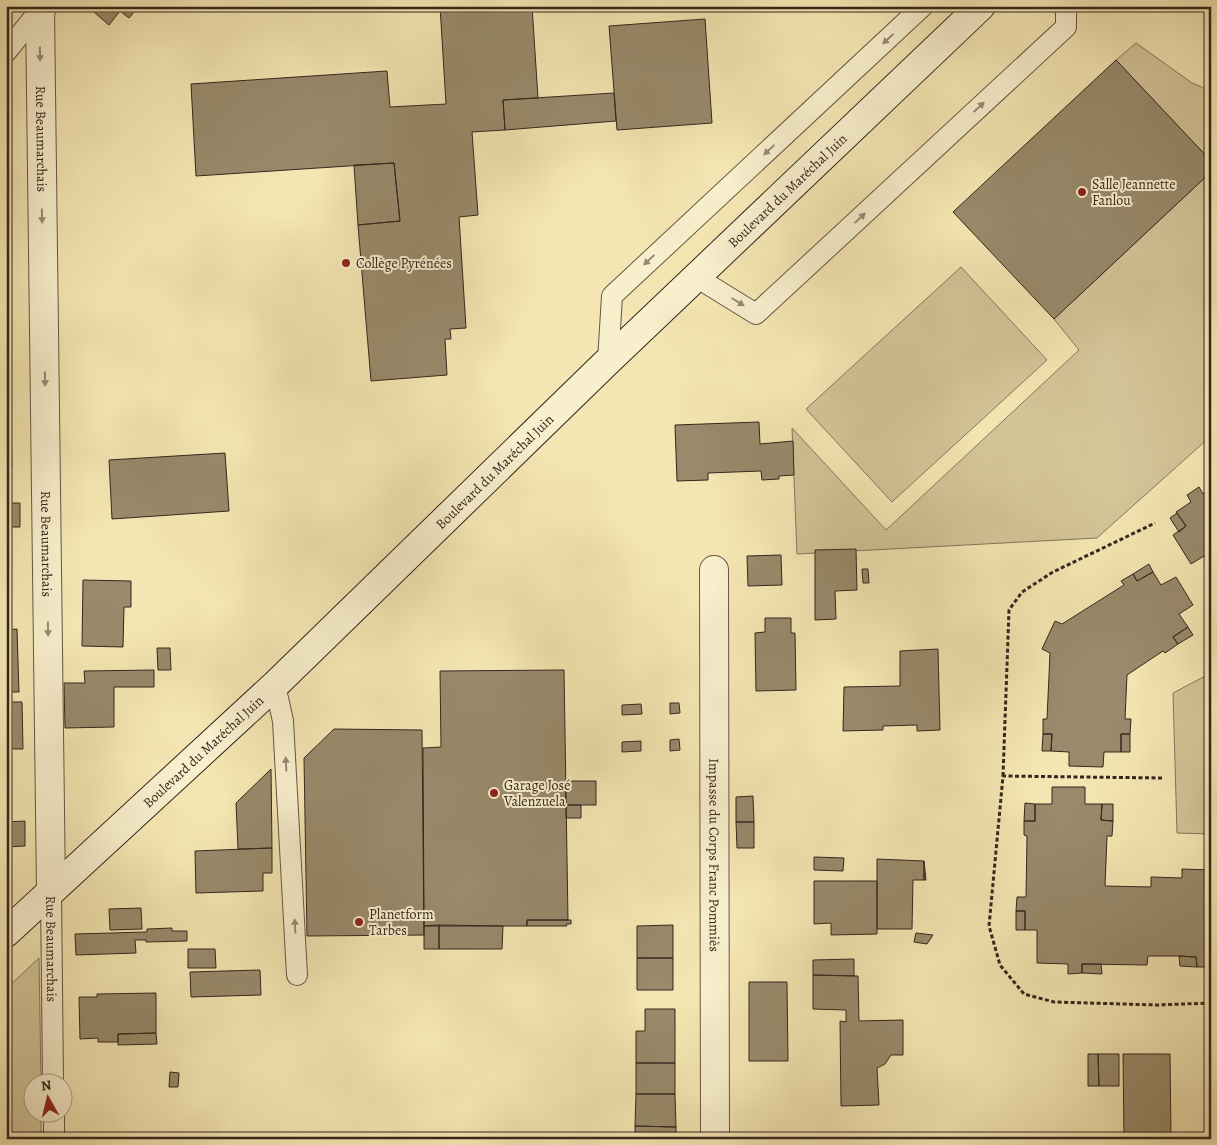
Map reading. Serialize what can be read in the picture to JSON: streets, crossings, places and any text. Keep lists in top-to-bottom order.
{
  "streets": {
    "street": ["Rue Beaumarchais", "Boulevard du Maréchal Juin", "Impasse du Corps Franc Pommiès"]
  },
  "crossings": [
    ["Rue Beaumarchais", "Boulevard du Maréchal Juin"]
  ],
  "one_way": ["Rue Beaumarchais"],
  "places": [
    "Salle Jeannette Fanlou",
    "Collège Pyrénées",
    "Garage José Valenzuela",
    "Planetform Tarbes"
  ],
  "north": "top"
}
